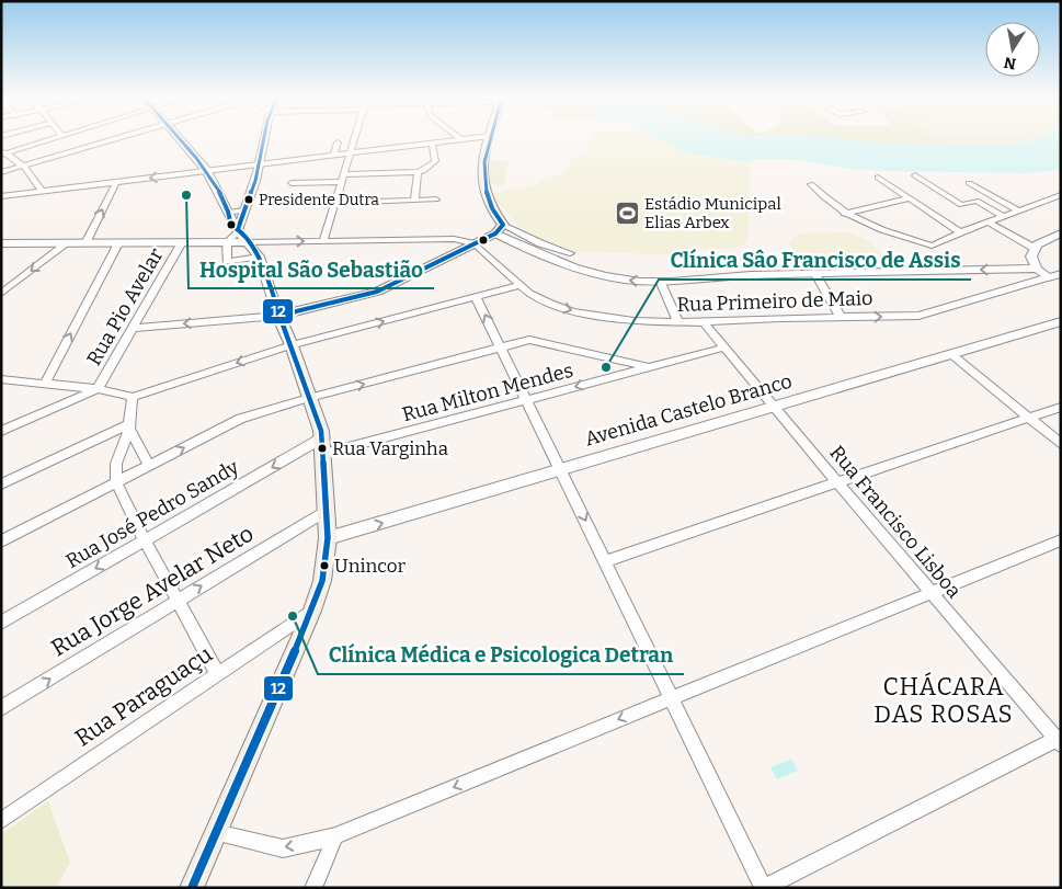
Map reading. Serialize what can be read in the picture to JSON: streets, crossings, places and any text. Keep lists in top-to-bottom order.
{
  "streets": {
    "street": [
      "Rua Primeiro de Maio",
      "Rua Pio Avelar",
      "Rua Milton Mendes",
      "Avenida Castelo Branco",
      "Rua José Pedro Sandy",
      "Rua Francisco Lisboa",
      "Rua Jorge Avelar Neto",
      "Rua Paraguaçu"
    ]
  },
  "crossings": [
    ["Rua Primeiro de Maio", "Rua Francisco Lisboa"],
    ["Rua Milton Mendes", "Rua José Pedro Sandy"],
    ["Rua Milton Mendes", "Rua Francisco Lisboa"],
    ["Avenida Castelo Branco", "Rua Francisco Lisboa"]
  ],
  "one_way": ["Rua Jorge Avelar Neto"],
  "districts": ["CHÁCARA DAS ROSAS"],
  "places": {
    "other": [
      "Hospital São Sebastião",
      "Presidente Dutra",
      "Clínica Sâo Francisco de Assis",
      "Rua Varginha",
      "Unincor",
      "Clínica Médica e Psicologica Detran"
    ],
    "sports": ["Estádio Municipal Elias Arbex"]
  },
  "lines": ["transit line 12"],
  "north": "bottom"
}
